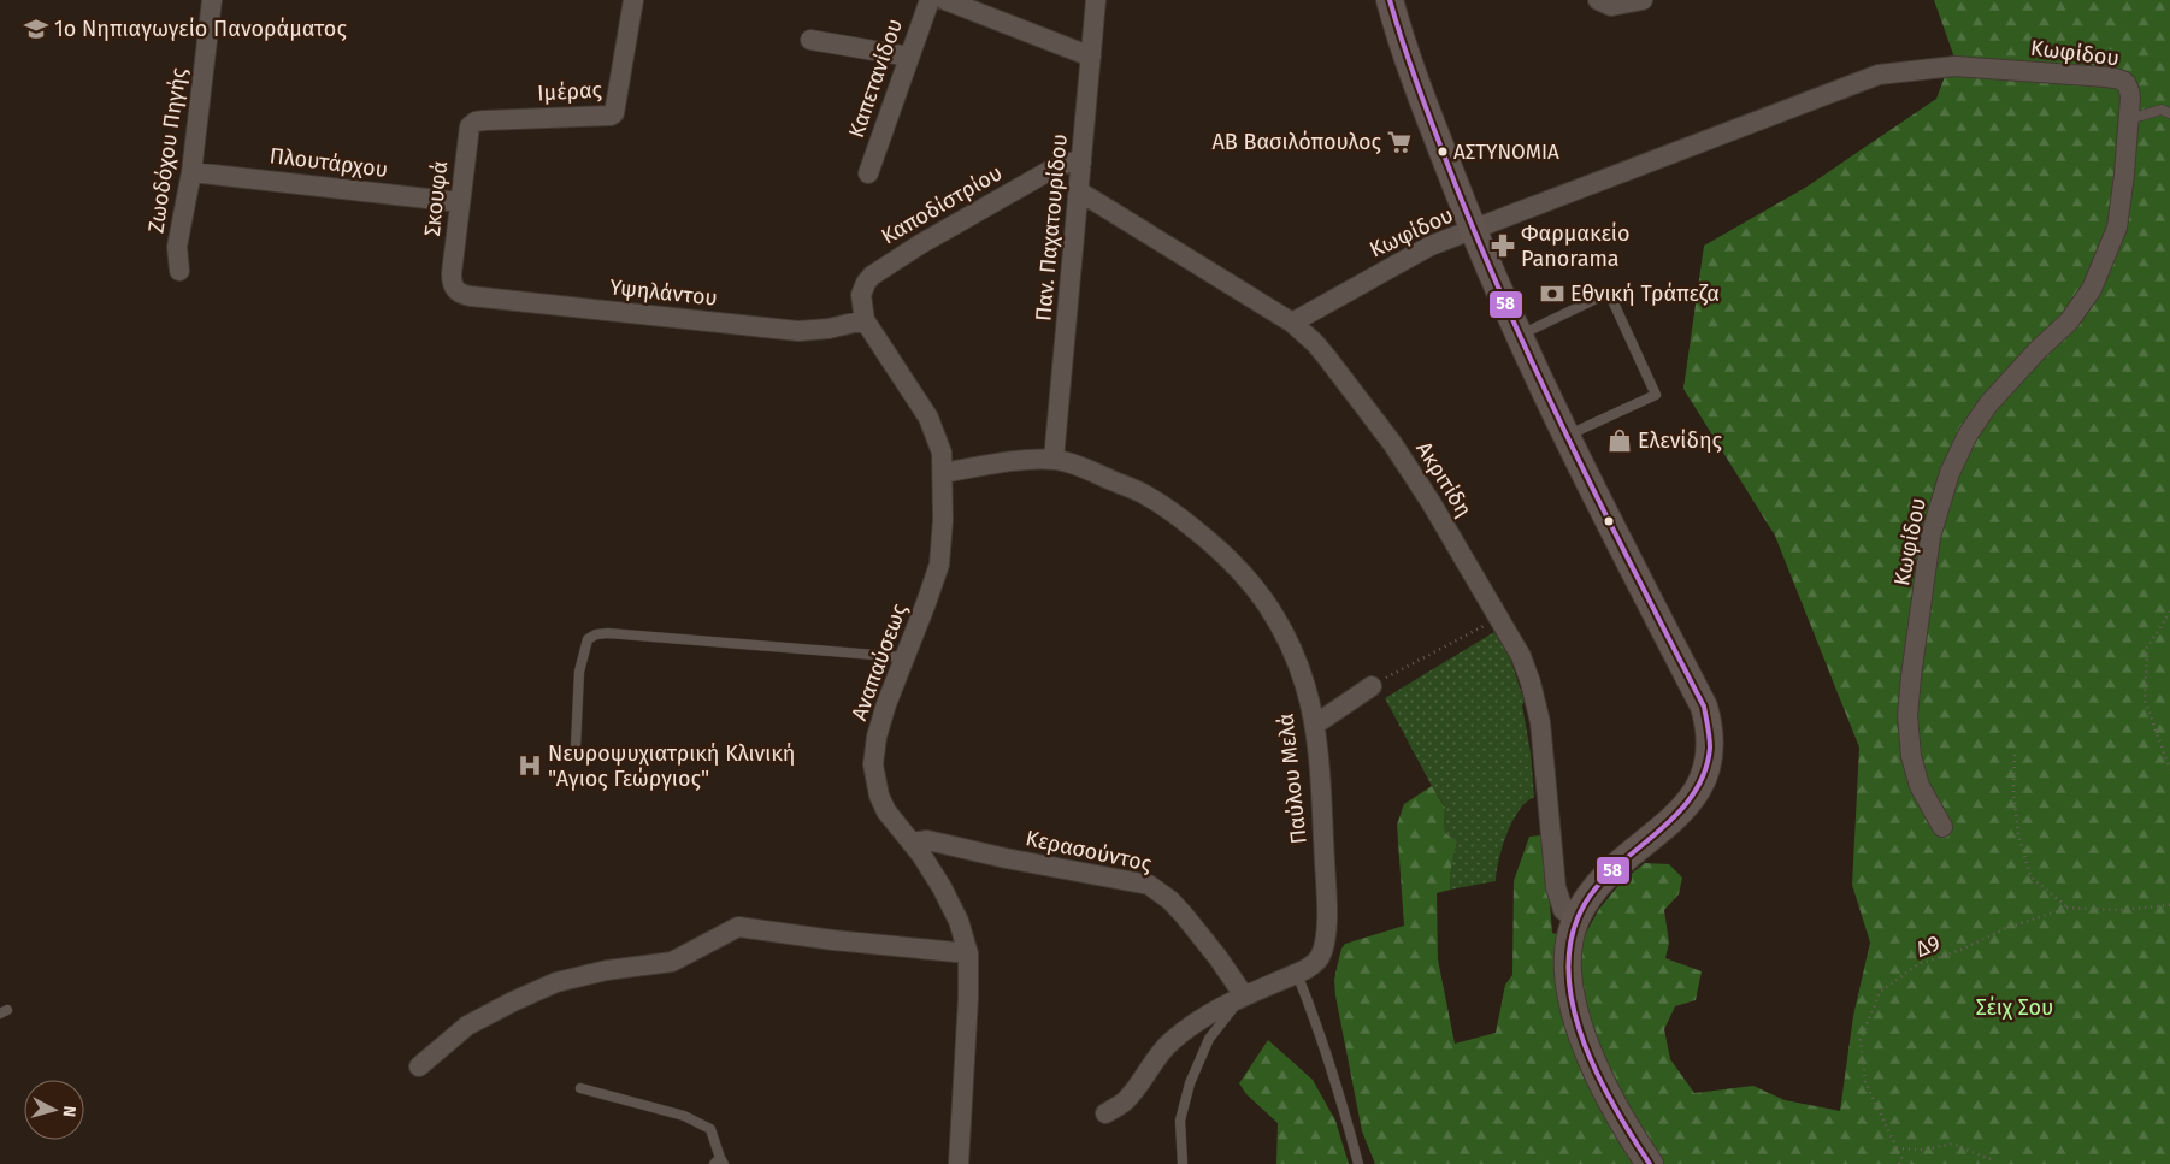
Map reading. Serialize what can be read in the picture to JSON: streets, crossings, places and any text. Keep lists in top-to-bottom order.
{
  "streets": {
    "street": [
      "Κωφίδου",
      "Καπετανίδου",
      "Ιμέρας",
      "Ζωοδόχου Πηγής",
      "Πλουτάρχου",
      "Σκουφά",
      "Καποδίστρίου",
      "Παν. Παχατουρίδου",
      "Υψηλάντου",
      "Ακριτίδη",
      "Αναπαύσεως",
      "Παύλου Μελά",
      "Κερασούντος"
    ],
    "path": ["Δ9"]
  },
  "crossings": [
    ["Κωφίδου", "Ακριτίδη"],
    ["Ιμέρας", "Σκουφά"],
    ["Ζωοδόχου Πηγής", "Πλουτάρχου"],
    ["Πλουτάρχου", "Σκουφά"],
    ["Σκουφά", "Υψηλάντου"],
    ["Καποδίστρίου", "Παν. Παχατουρίδου"],
    ["Καποδίστρίου", "Υψηλάντου"],
    ["Καποδίστρίου", "Αναπαύσεως"],
    ["Παν. Παχατουρίδου", "Ακριτίδη"],
    ["Παν. Παχατουρίδου", "Παύλου Μελά"],
    ["Υψηλάντου", "Αναπαύσεως"],
    ["Αναπαύσεως", "Παύλου Μελά"],
    ["Αναπαύσεως", "Κερασούντος"],
    ["Παύλου Μελά", "Κερασούντος"]
  ],
  "parks": ["Σέιχ Σου"],
  "places": {
    "school or university": ["1ο Νηπιαγωγείο Πανοράματος"],
    "supermarket": ["ΑΒ Βασιλόπουλος"],
    "other": ["ΑΣΤΥΝΟΜΙΑ"],
    "pharmacy": ["Φαρμακείο Panorama"],
    "bank": ["Εθνική Τράπεζα"],
    "shop": ["Ελενίδης"],
    "hospital": ["Νευροψυχιατρική Κλινική \"Αγιος Γεώργιος\""]
  },
  "lines": ["transit line 58"],
  "north": "right"
}
